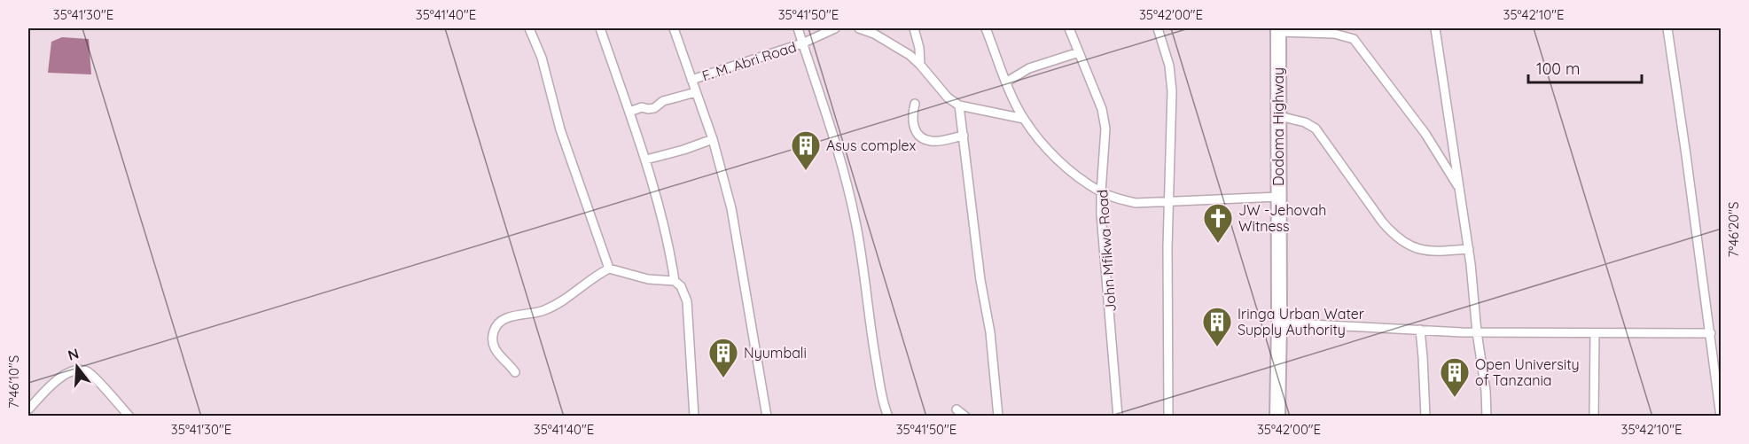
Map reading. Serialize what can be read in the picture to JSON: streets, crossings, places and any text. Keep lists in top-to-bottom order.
{
  "streets": {
    "highway": ["Dodoma Highway"],
    "street": ["F. M. Abri Road", "John Mfikwa Road"]
  },
  "places": {
    "building": [
      "Asus complex",
      "Iringa Urban Water Supply Authority",
      "Nyumbali",
      "Open University of Tanzania"
    ],
    "church": ["JW -Jehovah Witness"]
  },
  "scale_bar": "100 m",
  "north": "top",
  "coordinates": [
    "35°41'30\"E",
    "35°41'40\"E",
    "35°41'50\"E",
    "35°42'00\"E",
    "35°42'10\"E",
    "7°46'20\"S",
    "7°46'10\"S"
  ]
}
